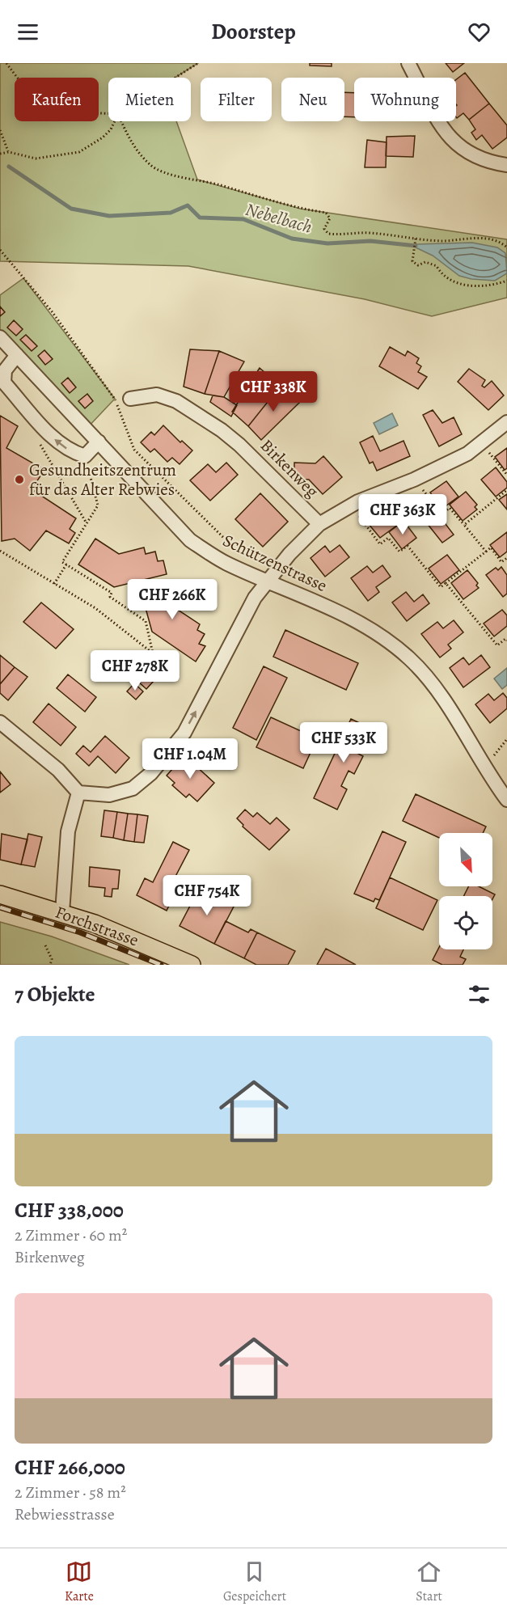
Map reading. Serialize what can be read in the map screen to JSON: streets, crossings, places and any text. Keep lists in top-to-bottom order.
{
  "streets": {
    "main road": ["Forchstrasse"],
    "street": ["Birkenweg", "Schützenstrasse"]
  },
  "water": ["Nebelbach"],
  "places": ["Gesundheitszentrum für das Alter Rebwies"],
  "north": "bottom right",
  "page": {
    "header": "Doorstep",
    "chip": [
      "Kaufen",
      "Mieten",
      "Filter",
      "Neu",
      "Wohnung"
    ],
    "price": [
      "CHF 338K",
      "CHF 363K",
      "CHF 266K",
      "CHF 278K",
      "CHF 533K",
      "CHF 1.04M",
      "CHF 754K"
    ],
    "heading": "7 Objekte",
    "list": [
      {
        "name": "CHF 338,000",
        "note": "2 Zimmer · 60 m² · Birkenweg"
      },
      {
        "name": "CHF 266,000",
        "note": "2 Zimmer · 58 m² · Rebwiesstrasse"
      }
    ],
    "tabs": ["Karte", "Gespeichert", "Start"]
  }
}
